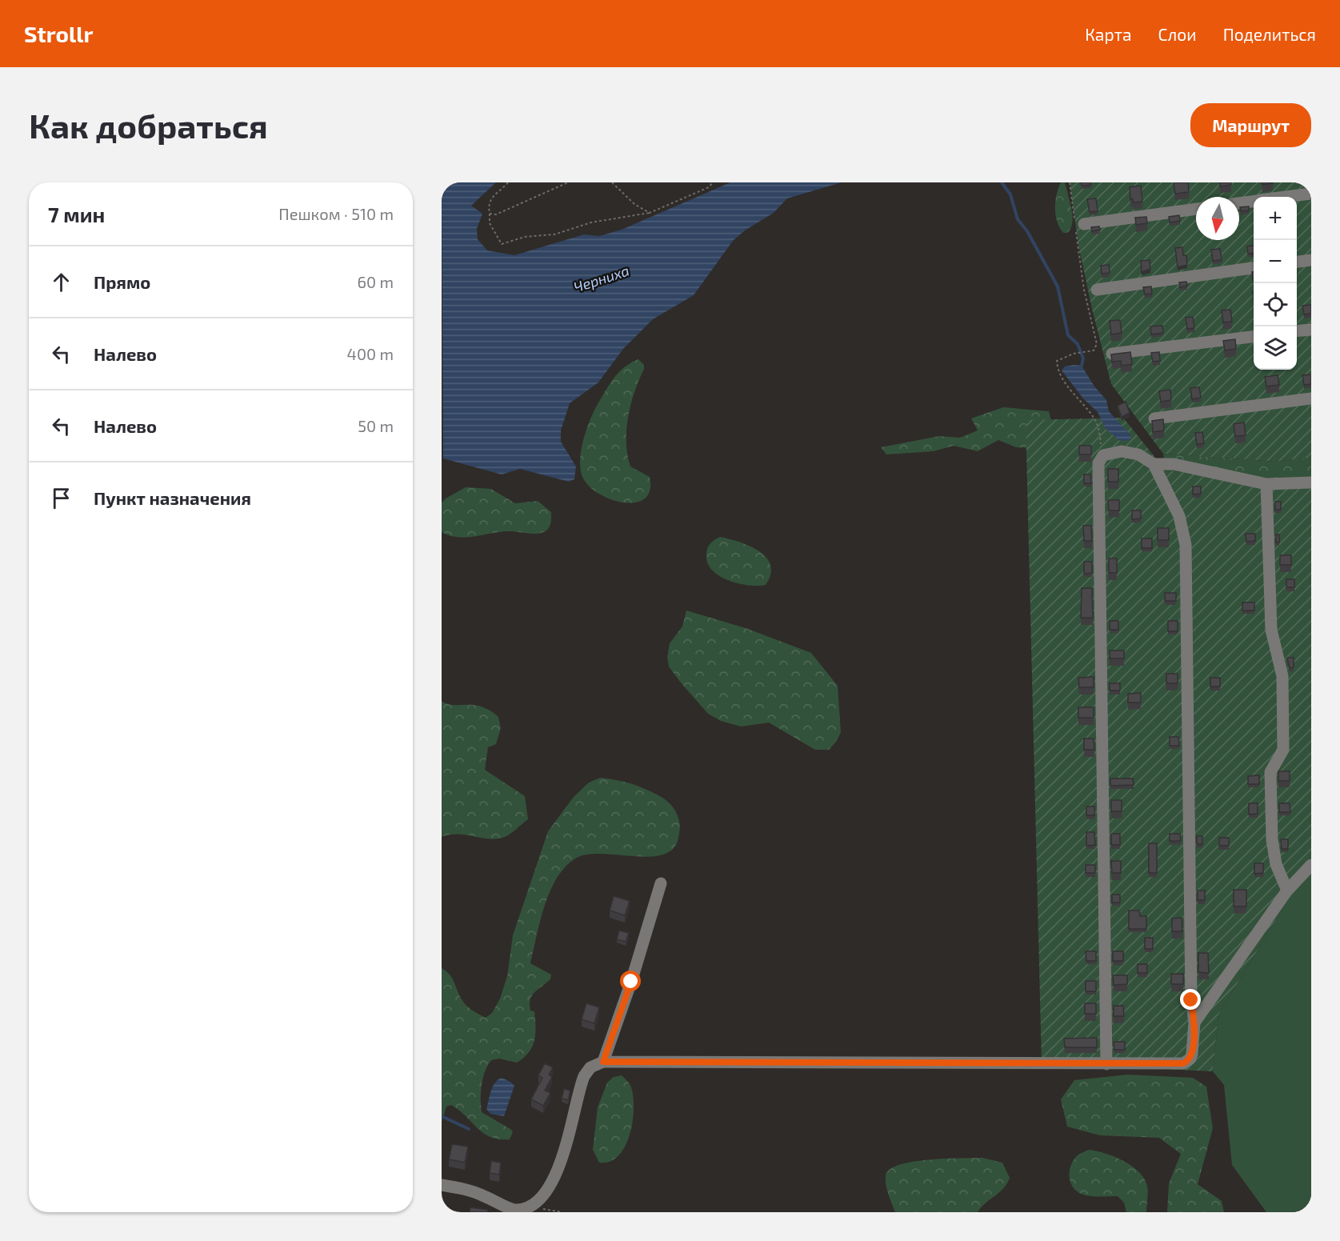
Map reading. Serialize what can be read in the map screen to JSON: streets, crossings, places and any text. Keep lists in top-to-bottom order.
{
  "water": ["Черниха"],
  "north": "bottom",
  "page": {
    "header": "Strollr",
    "nav": ["Карта", "Слои", "Поделиться"],
    "buttons": "Маршрут",
    "title": "Как добраться",
    "heading": ["7 мин", "Пешком · 510 m"],
    "map_buttons": ["+", "−"],
    "list": [
      ["Прямо", "60 m"],
      ["Налево", "400 m"],
      ["Налево", "50 m"],
      "Пункт назначения"
    ]
  }
}
